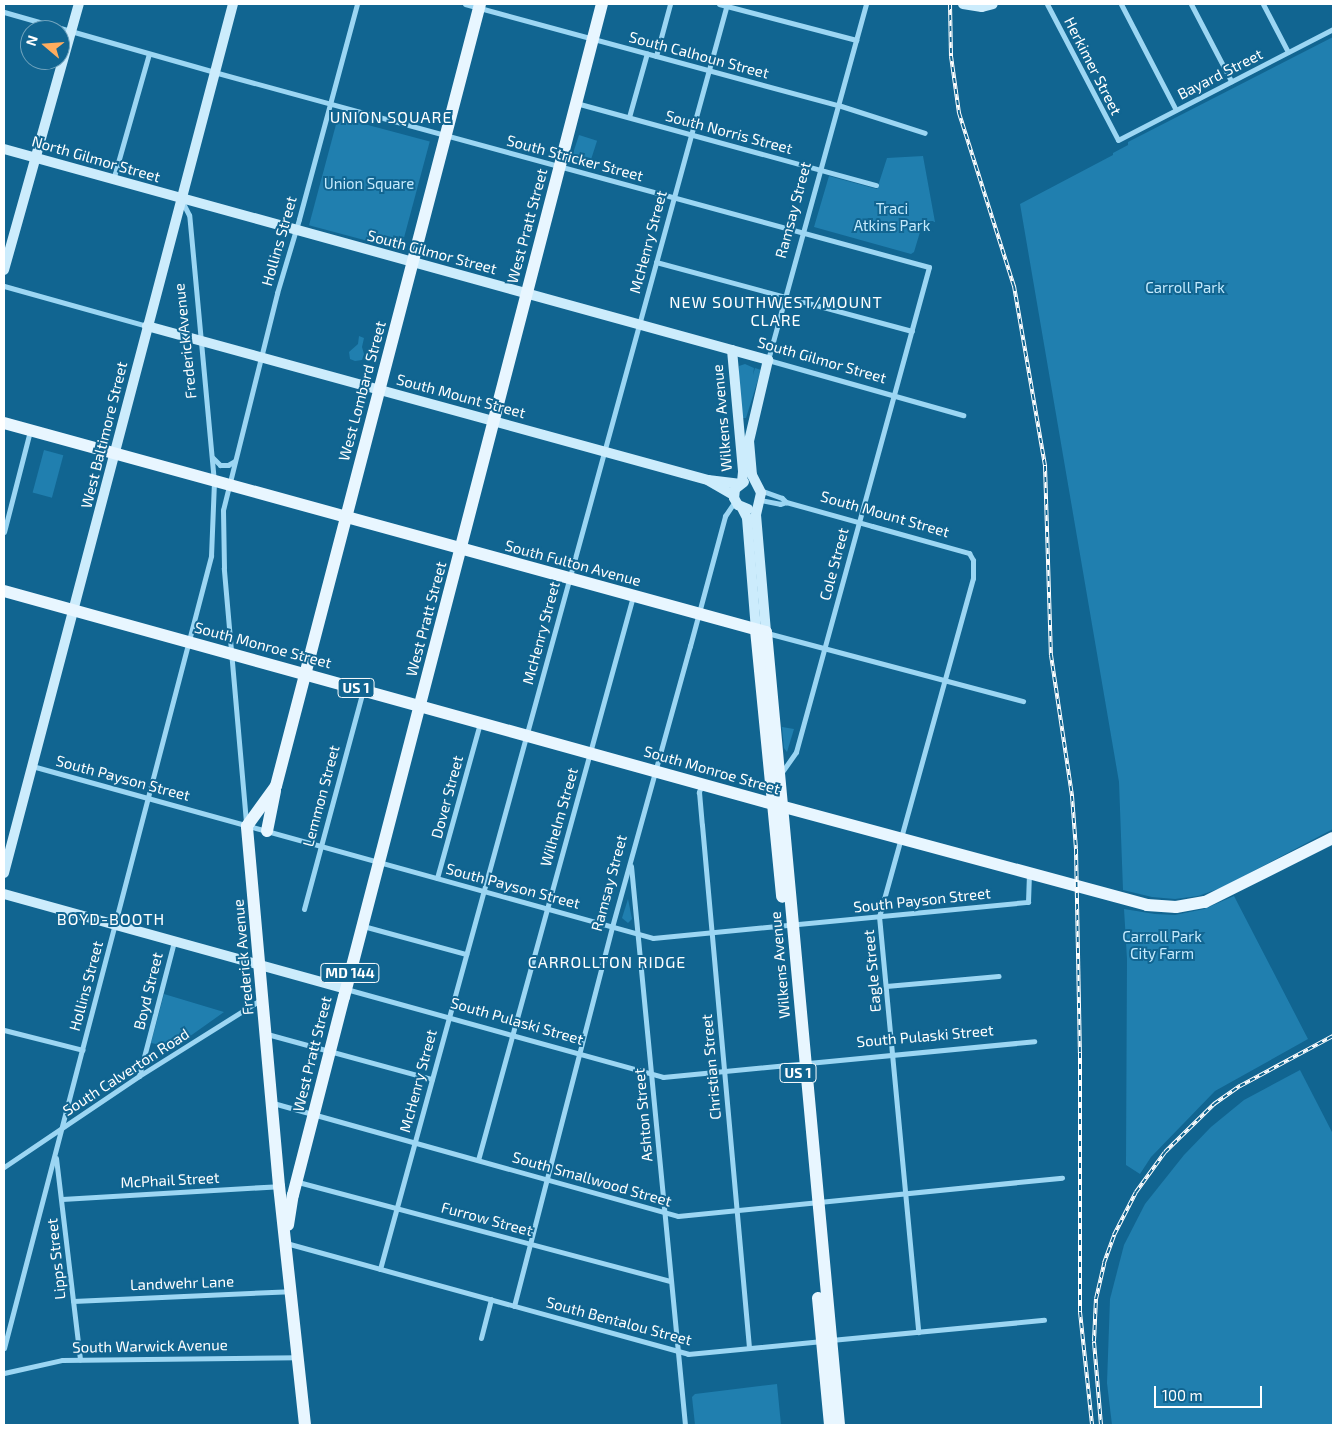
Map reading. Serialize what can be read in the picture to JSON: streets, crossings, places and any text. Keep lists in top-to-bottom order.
{
  "streets": {
    "main road": [
      "West Pratt Street",
      "Frederick Avenue",
      "West Lombard Street",
      "Wilkens Avenue",
      "South Fulton Avenue",
      "South Monroe Street",
      "US 1",
      "MD 144"
    ],
    "street": [
      "South Calhoun Street",
      "Herkimer Street",
      "Bayard Street",
      "South Norris Street",
      "South Stricker Street",
      "North Gilmor Street",
      "Ramsay Street",
      "Hollins Street",
      "McHenry Street",
      "South Gilmor Street",
      "South Mount Street",
      "West Baltimore Street",
      "Cole Street",
      "South Payson Street",
      "Lemmon Street",
      "Dover Street",
      "Wilhelm Street",
      "Eagle Street",
      "Boyd Street",
      "South Pulaski Street",
      "Christian Street",
      "South Calverton Road",
      "Ashton Street",
      "South Smallwood Street",
      "McPhail Street",
      "Furrow Street",
      "Lipps Street",
      "Landwehr Lane",
      "South Bentalou Street",
      "South Warwick Avenue"
    ]
  },
  "crossings": [
    ["South Calhoun Street", "Ramsay Street"],
    ["South Calhoun Street", "West Pratt Street"],
    ["South Calhoun Street", "McHenry Street"],
    ["South Calhoun Street", "West Lombard Street"],
    ["Herkimer Street", "Bayard Street"],
    ["South Norris Street", "Ramsay Street"],
    ["South Norris Street", "West Pratt Street"],
    ["South Norris Street", "McHenry Street"],
    ["South Stricker Street", "Ramsay Street"],
    ["South Stricker Street", "West Pratt Street"],
    ["South Stricker Street", "Hollins Street"],
    ["South Stricker Street", "McHenry Street"],
    ["South Stricker Street", "West Lombard Street"],
    ["South Stricker Street", "West Baltimore Street"],
    ["South Stricker Street", "Cole Street"],
    ["North Gilmor Street", "South Gilmor Street"],
    ["North Gilmor Street", "Frederick Avenue"],
    ["North Gilmor Street", "West Baltimore Street"],
    ["Ramsay Street", "South Gilmor Street"],
    ["Ramsay Street", "South Mount Street"],
    ["Ramsay Street", "Wilkens Avenue"],
    ["Ramsay Street", "South Fulton Avenue"],
    ["Ramsay Street", "South Monroe Street"],
    ["Ramsay Street", "South Payson Street"],
    ["Ramsay Street", "South Pulaski Street"],
    ["Ramsay Street", "Ashton Street"],
    ["Ramsay Street", "South Smallwood Street"],
    ["Ramsay Street", "Furrow Street"],
    ["Ramsay Street", "South Bentalou Street"],
    ["West Pratt Street", "South Gilmor Street"],
    ["West Pratt Street", "Frederick Avenue"],
    ["West Pratt Street", "South Mount Street"],
    ["West Pratt Street", "South Fulton Avenue"],
    ["West Pratt Street", "South Monroe Street"],
    ["West Pratt Street", "South Payson Street"],
    ["West Pratt Street", "South Pulaski Street"],
    ["West Pratt Street", "South Smallwood Street"],
    ["West Pratt Street", "Furrow Street"],
    ["West Pratt Street", "South Bentalou Street"],
    ["Hollins Street", "South Gilmor Street"],
    ["Hollins Street", "Frederick Avenue"],
    ["Hollins Street", "South Mount Street"],
    ["Hollins Street", "South Fulton Avenue"],
    ["Hollins Street", "South Monroe Street"],
    ["Hollins Street", "South Payson Street"],
    ["Hollins Street", "South Pulaski Street"],
    ["Hollins Street", "South Calverton Road"],
    ["Hollins Street", "Lipps Street"],
    ["McHenry Street", "South Gilmor Street"],
    ["McHenry Street", "South Mount Street"],
    ["McHenry Street", "South Fulton Avenue"],
    ["McHenry Street", "South Monroe Street"],
    ["McHenry Street", "South Payson Street"],
    ["McHenry Street", "South Pulaski Street"],
    ["McHenry Street", "South Smallwood Street"],
    ["McHenry Street", "Furrow Street"],
    ["McHenry Street", "South Bentalou Street"],
    ["South Gilmor Street", "Frederick Avenue"],
    ["South Gilmor Street", "West Lombard Street"],
    ["South Gilmor Street", "Wilkens Avenue"],
    ["South Gilmor Street", "West Baltimore Street"],
    ["South Gilmor Street", "Cole Street"],
    ["Frederick Avenue", "West Lombard Street"],
    ["Frederick Avenue", "South Mount Street"],
    ["Frederick Avenue", "West Baltimore Street"],
    ["Frederick Avenue", "South Fulton Avenue"],
    ["Frederick Avenue", "South Monroe Street"],
    ["Frederick Avenue", "South Payson Street"],
    ["Frederick Avenue", "South Pulaski Street"],
    ["Frederick Avenue", "South Calverton Road"],
    ["Frederick Avenue", "South Smallwood Street"],
    ["Frederick Avenue", "McPhail Street"],
    ["Frederick Avenue", "Landwehr Lane"],
    ["Frederick Avenue", "South Bentalou Street"],
    ["Frederick Avenue", "South Warwick Avenue"],
    ["West Lombard Street", "South Mount Street"],
    ["West Lombard Street", "South Fulton Avenue"],
    ["West Lombard Street", "South Monroe Street"],
    ["West Lombard Street", "South Payson Street"],
    ["South Mount Street", "Wilkens Avenue"],
    ["South Mount Street", "West Baltimore Street"],
    ["South Mount Street", "Cole Street"],
    ["South Mount Street", "Eagle Street"],
    ["Wilkens Avenue", "South Fulton Avenue"],
    ["Wilkens Avenue", "Cole Street"],
    ["Wilkens Avenue", "South Monroe Street"],
    ["Wilkens Avenue", "South Payson Street"],
    ["Wilkens Avenue", "South Pulaski Street"],
    ["Wilkens Avenue", "South Smallwood Street"],
    ["Wilkens Avenue", "South Bentalou Street"],
    ["West Baltimore Street", "South Fulton Avenue"],
    ["West Baltimore Street", "South Monroe Street"],
    ["West Baltimore Street", "US 1"],
    ["West Baltimore Street", "South Payson Street"],
    ["South Fulton Avenue", "Cole Street"],
    ["South Fulton Avenue", "Wilhelm Street"],
    ["South Fulton Avenue", "Eagle Street"],
    ["South Monroe Street", "US 1"],
    ["South Monroe Street", "South Payson Street"],
    ["South Monroe Street", "Lemmon Street"],
    ["South Monroe Street", "Dover Street"],
    ["South Monroe Street", "Wilhelm Street"],
    ["South Monroe Street", "Eagle Street"],
    ["South Monroe Street", "Christian Street"],
    ["South Payson Street", "Lemmon Street"],
    ["South Payson Street", "Dover Street"],
    ["South Payson Street", "Wilhelm Street"],
    ["South Payson Street", "Eagle Street"],
    ["South Payson Street", "Christian Street"],
    ["South Payson Street", "Ashton Street"],
    ["Wilhelm Street", "South Pulaski Street"],
    ["Wilhelm Street", "South Smallwood Street"],
    ["Eagle Street", "South Pulaski Street"],
    ["Eagle Street", "South Smallwood Street"],
    ["Eagle Street", "South Bentalou Street"],
    ["Boyd Street", "South Pulaski Street"],
    ["Boyd Street", "South Calverton Road"],
    ["South Pulaski Street", "Christian Street"],
    ["South Pulaski Street", "Ashton Street"],
    ["Christian Street", "South Smallwood Street"],
    ["Christian Street", "South Bentalou Street"],
    ["Ashton Street", "South Smallwood Street"],
    ["Ashton Street", "Furrow Street"],
    ["Ashton Street", "South Bentalou Street"],
    ["McPhail Street", "Lipps Street"],
    ["Lipps Street", "Landwehr Lane"],
    ["Lipps Street", "South Warwick Avenue"]
  ],
  "districts": [
    "UNION SQUARE",
    "NEW SOUTHWEST/MOUNT CLARE",
    "BOYD-BOOTH",
    "CARROLLTON RIDGE"
  ],
  "parks": [
    "Union Square",
    "Traci Atkins Park",
    "Carroll Park",
    "Carroll Park City Farm"
  ],
  "scale_bar": "100 m",
  "north": "left"
}
